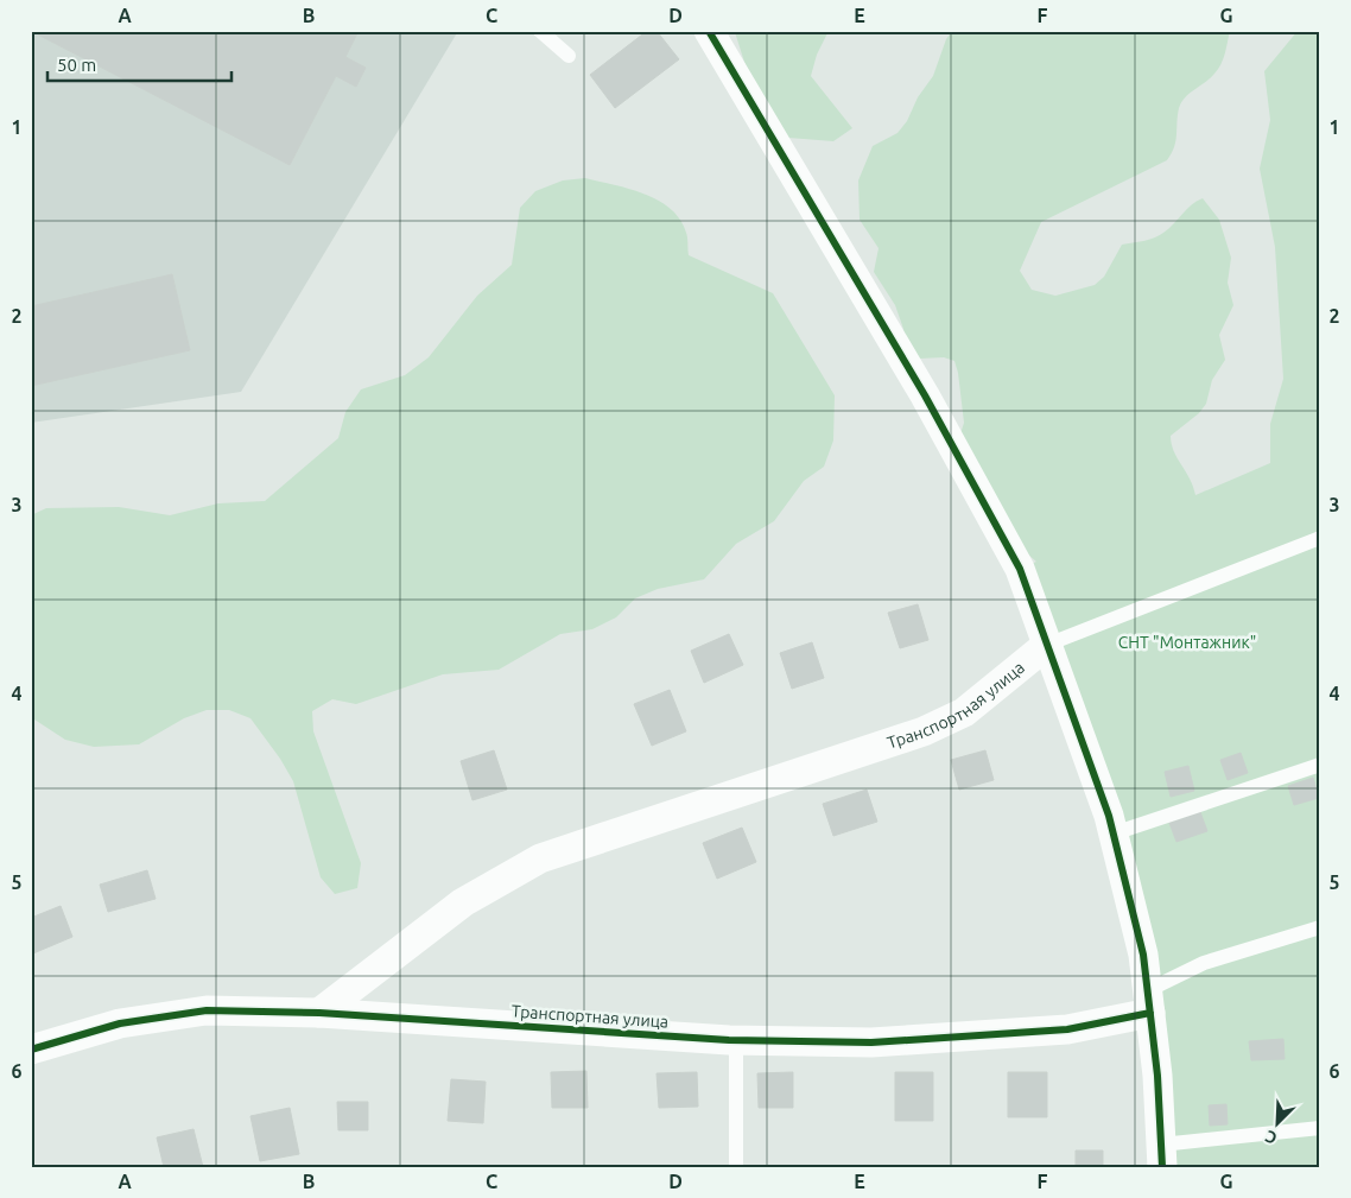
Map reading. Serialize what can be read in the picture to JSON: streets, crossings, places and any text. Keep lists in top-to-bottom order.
{
  "streets": {
    "street": ["Транспортная улица"]
  },
  "parks": ["СНТ \"Монтажник\""],
  "scale_bar": "50 m",
  "north": "bottom left",
  "grid": {
    "columns": [
      "A",
      "B",
      "C",
      "D",
      "E",
      "F",
      "G"
    ],
    "rows": [
      "1",
      "2",
      "3",
      "4",
      "5",
      "6"
    ]
  }
}
